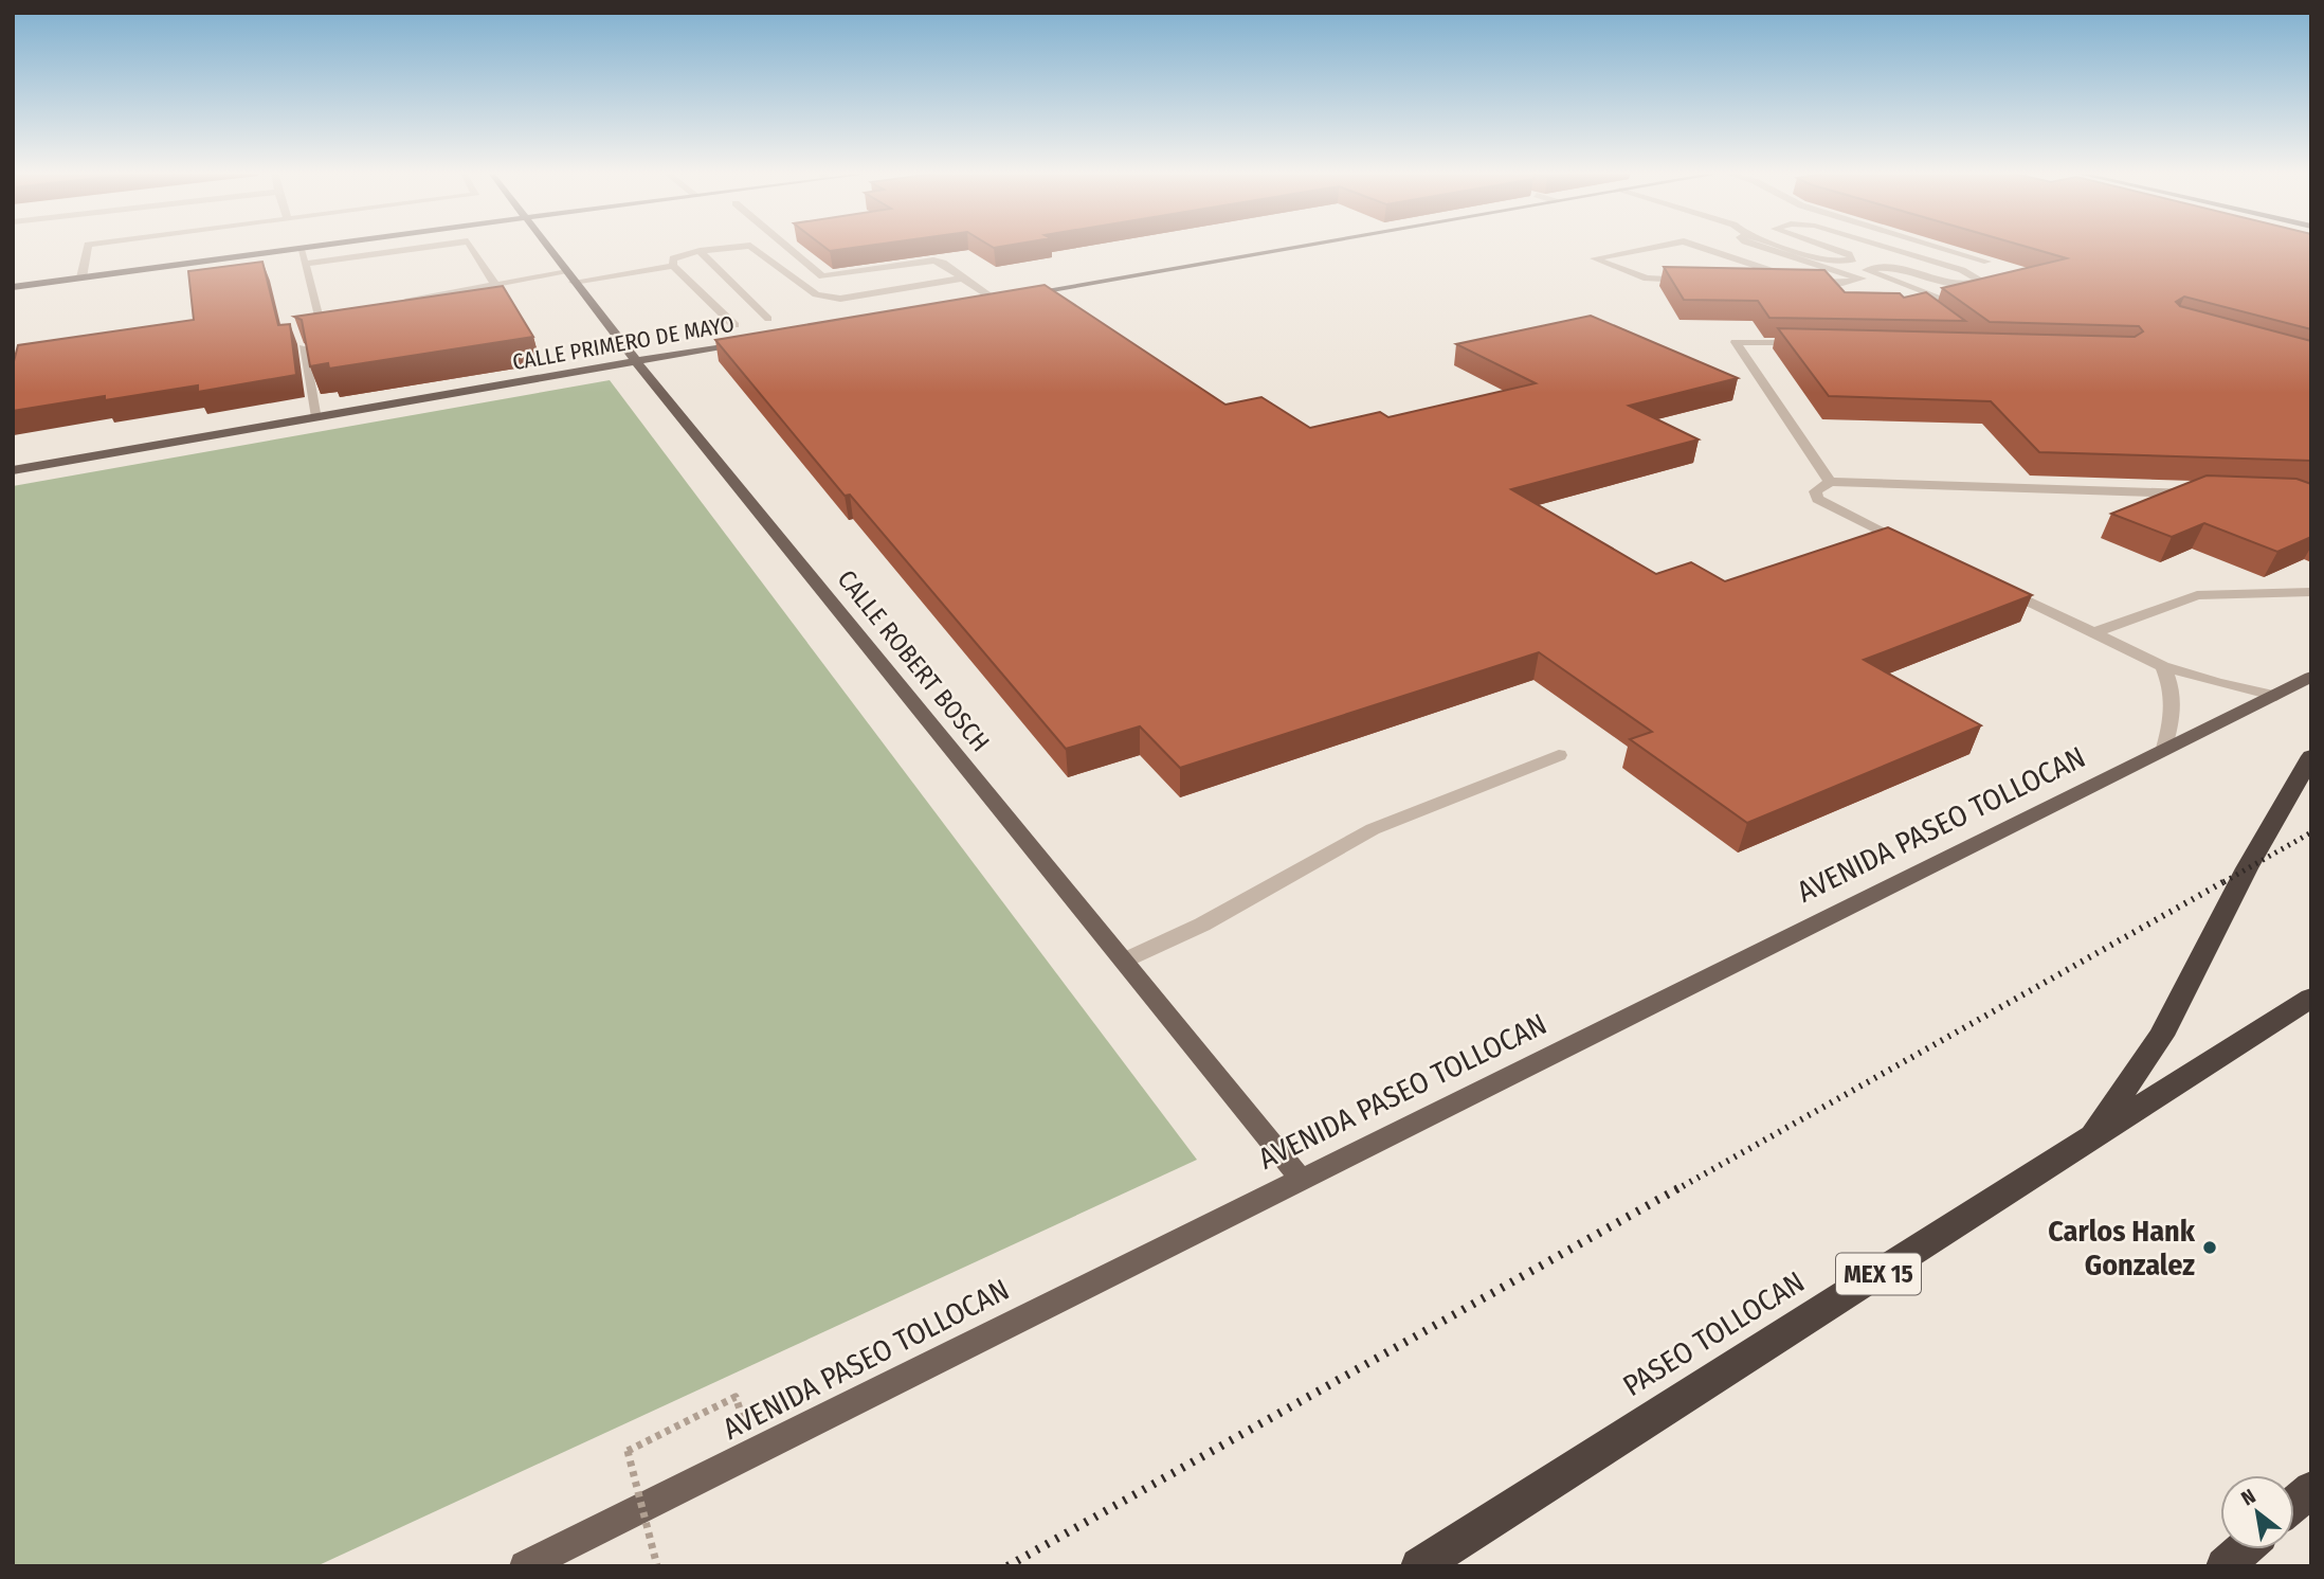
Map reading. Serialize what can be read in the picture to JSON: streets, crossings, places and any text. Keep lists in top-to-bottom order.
{
  "streets": {
    "highway": ["MEX 15", "PASEO TOLLOCAN"],
    "main road": ["CALLE PRIMERO DE MAYO", "CALLE ROBERT BOSCH", "AVENIDA PASEO TOLLOCAN"]
  },
  "crossings": [
    ["CALLE PRIMERO DE MAYO", "CALLE ROBERT BOSCH"],
    ["CALLE ROBERT BOSCH", "AVENIDA PASEO TOLLOCAN"]
  ],
  "places": ["Carlos Hank Gonzalez"],
  "north": "top left"
}
